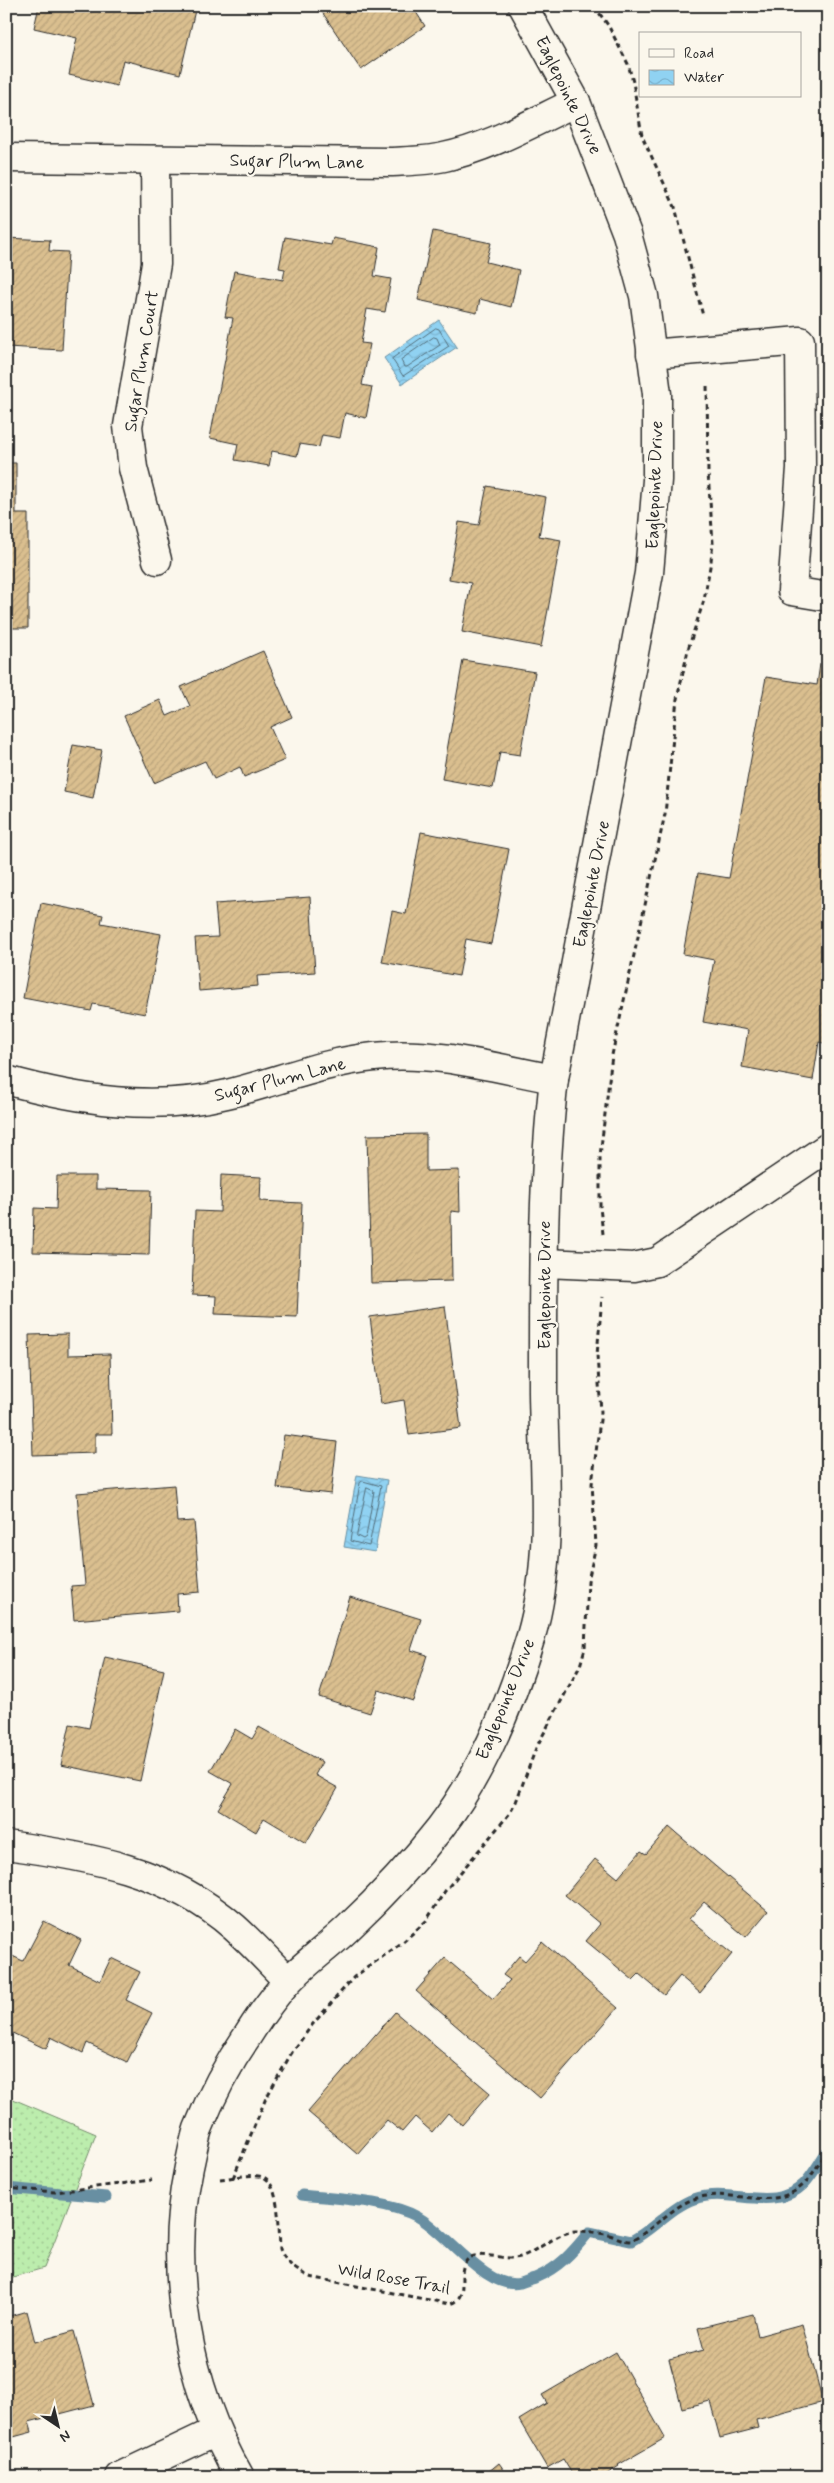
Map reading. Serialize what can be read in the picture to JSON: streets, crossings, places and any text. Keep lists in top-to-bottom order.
{
  "streets": {
    "street": ["Eaglepointe Drive", "Sugar Plum Lane", "Sugar Plum Court"],
    "path": ["Wild Rose Trail"]
  },
  "crossings": [
    ["Eaglepointe Drive", "Sugar Plum Lane"],
    ["Sugar Plum Lane", "Sugar Plum Court"]
  ],
  "legend": ["Road", "Water"],
  "north": "bottom right"
}
